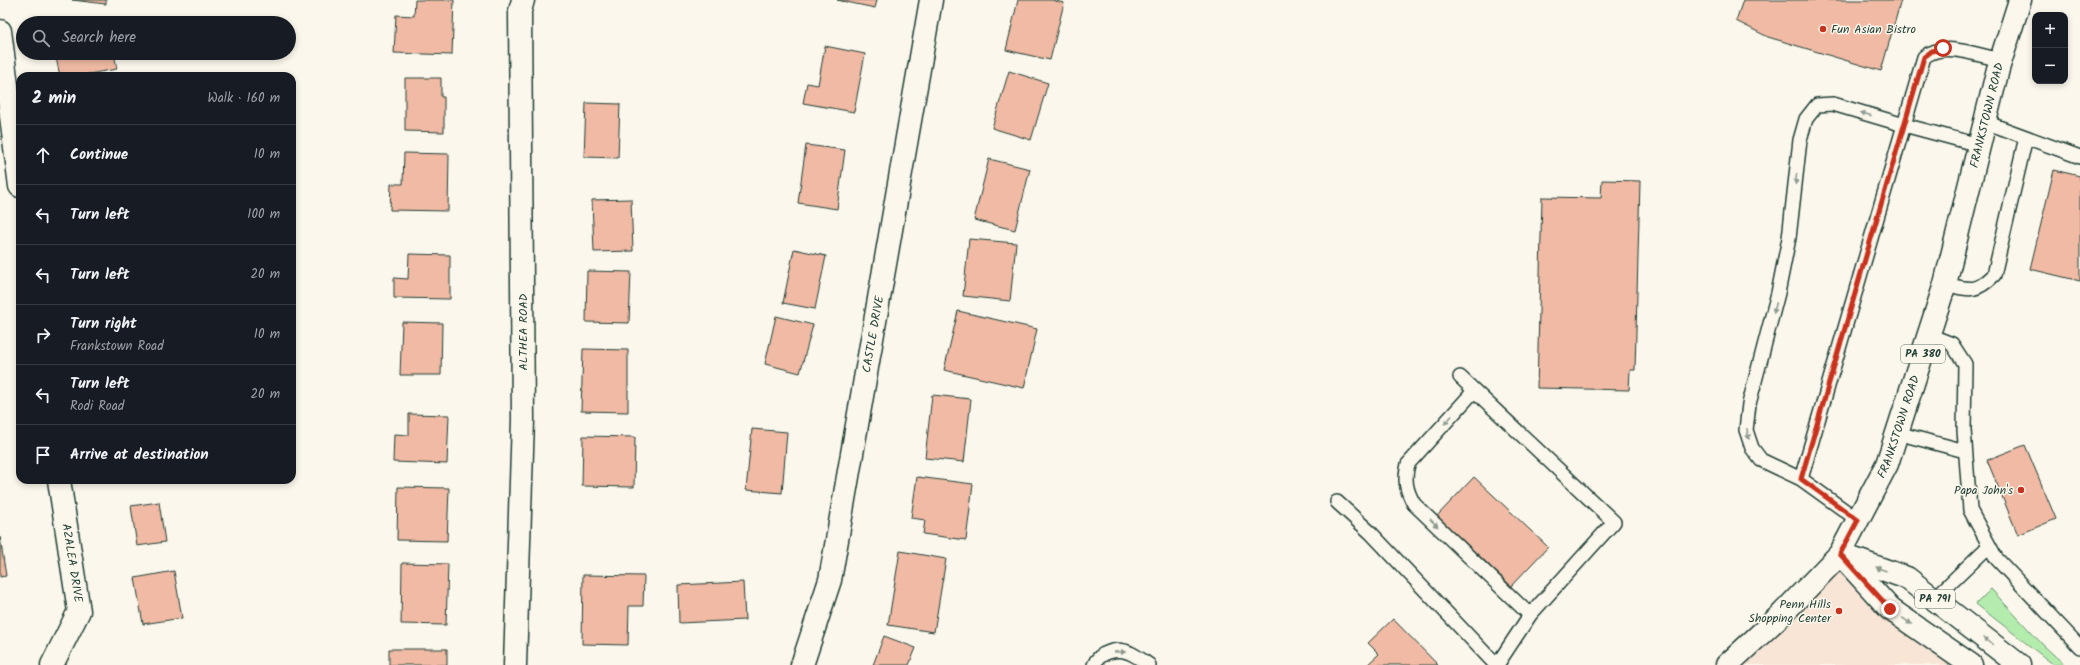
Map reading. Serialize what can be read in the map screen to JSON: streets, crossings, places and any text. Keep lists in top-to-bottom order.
{
  "streets": {
    "street": [
      "FRANKSTOWN ROAD",
      "ALTHEA ROAD",
      "CASTLE DRIVE",
      "PA 380",
      "AZALEA DRIVE",
      "PA 791"
    ]
  },
  "crossings": [
    ["FRANKSTOWN ROAD", "PA 791"]
  ],
  "places": ["Fun Asian Bistro", "Papa John's", "Penn Hills Shopping Center"],
  "page": {
    "map_buttons": ["+", "−"],
    "search": "Search here",
    "heading": ["2 min", "Walk · 160 m"],
    "list": [
      ["Continue", "10 m"],
      ["Turn left", "100 m"],
      ["Turn left", "20 m"],
      ["Turn right", "Frankstown Road", "10 m"],
      ["Turn left", "Rodi Road", "20 m"],
      "Arrive at destination"
    ]
  }
}
